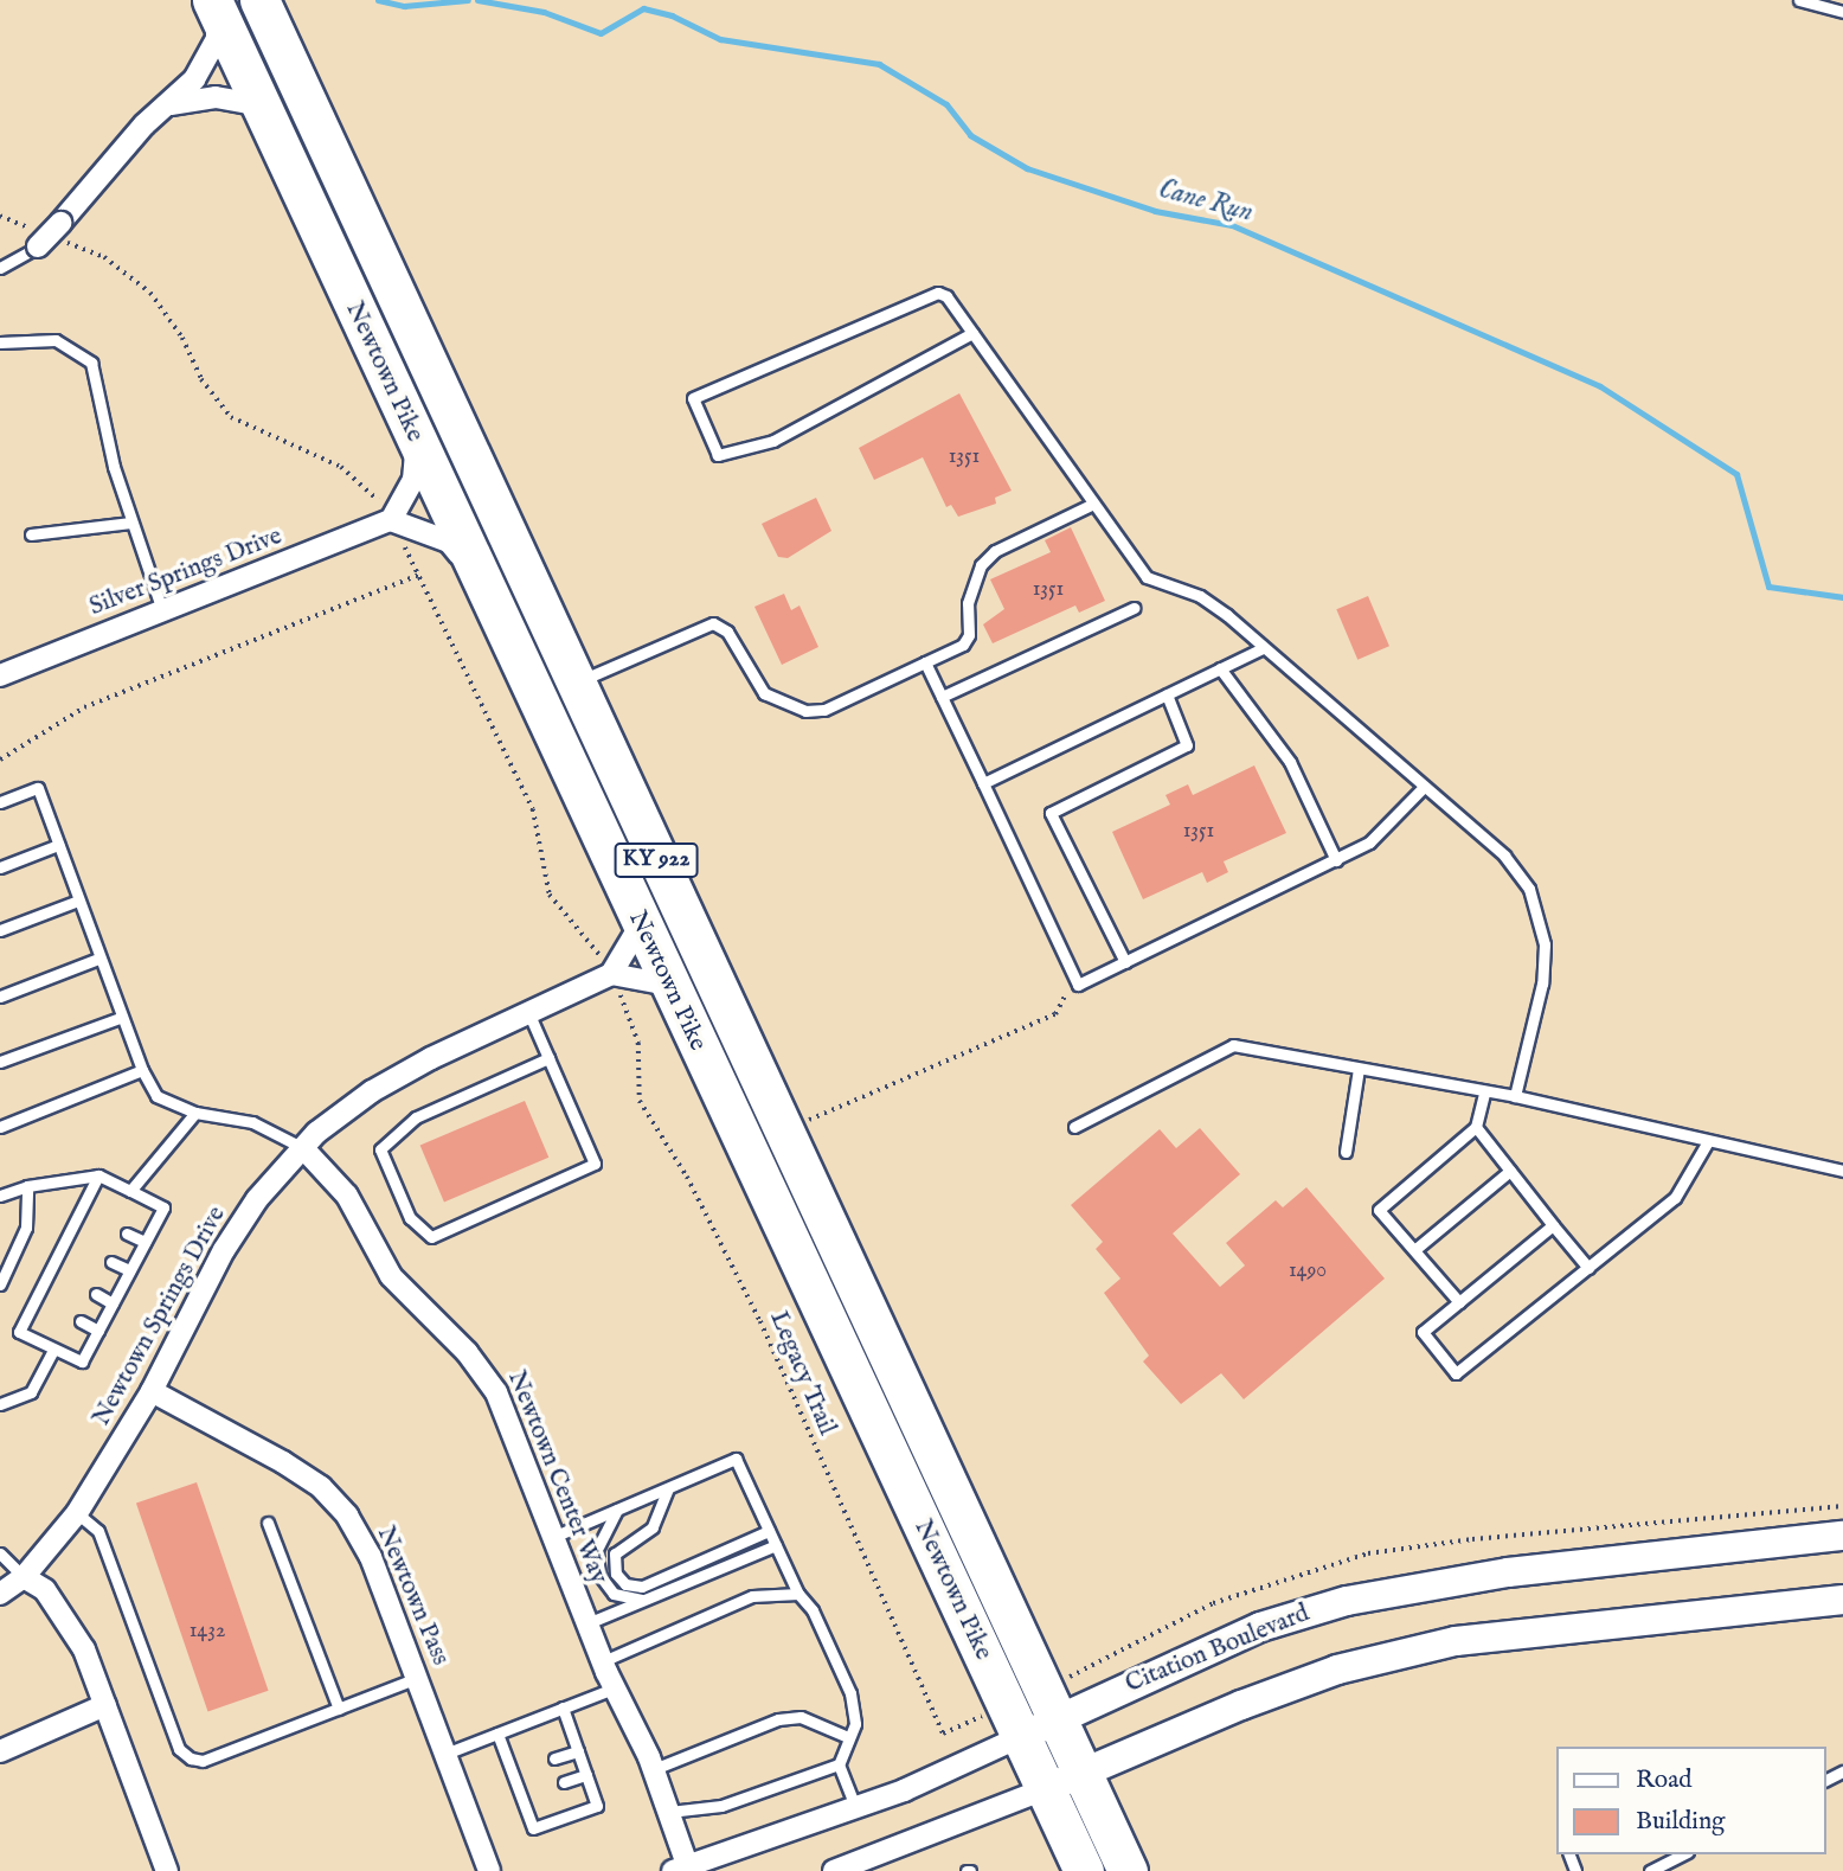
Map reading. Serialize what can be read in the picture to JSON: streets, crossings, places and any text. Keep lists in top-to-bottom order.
{
  "streets": {
    "highway": ["Newtown Pike", "KY 922"],
    "main road": ["Citation Boulevard"],
    "street": [
      "Silver Springs Drive",
      "Newtown Springs Drive",
      "Newtown Center Way",
      "Newtown Pass"
    ],
    "path": ["Legacy Trail"]
  },
  "crossings": [
    ["Newtown Pike", "Citation Boulevard"],
    ["Newtown Springs Drive", "Legacy Trail"],
    ["Newtown Springs Drive", "Newtown Center Way"],
    ["Newtown Springs Drive", "Newtown Pass"],
    ["Newtown Center Way", "Citation Boulevard"]
  ],
  "water": ["Cane Run"],
  "house_numbers": [
    "1351",
    "1351",
    "1351",
    "1490",
    "1432"
  ],
  "legend": ["Road", "Building"]
}
